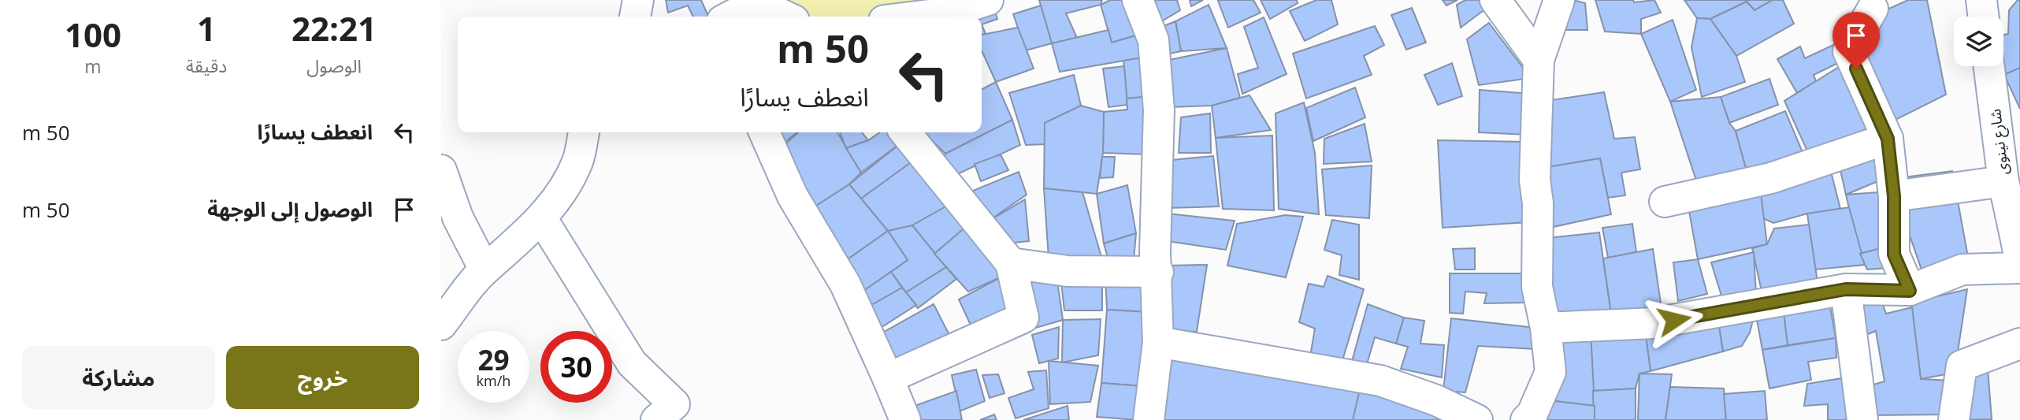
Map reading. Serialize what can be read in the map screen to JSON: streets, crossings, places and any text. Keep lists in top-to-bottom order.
{
  "streets": {
    "street": ["شارع نينوى"]
  },
  "page": {
    "eta": [
      "22:21",
      "الوصول",
      "1",
      "دقيقة",
      "100",
      "m"
    ],
    "turn": ["50 m", "انعطف يسارًا"],
    "list": [
      {
        "name": "انعطف يسارًا",
        "value": "50 m"
      },
      {
        "name": "الوصول إلى الوجهة",
        "value": "50 m"
      }
    ],
    "speed": "29 km/h",
    "limit": "30",
    "buttons": ["خروج", "مشاركة"]
  }
}
